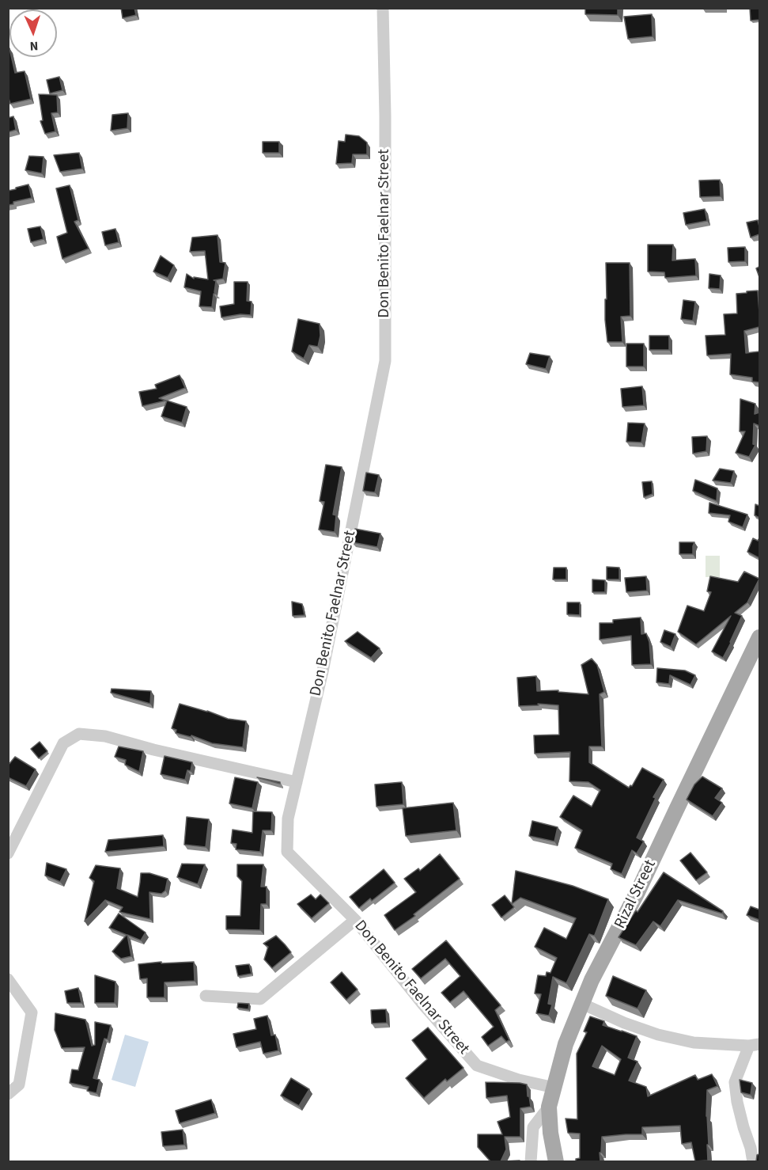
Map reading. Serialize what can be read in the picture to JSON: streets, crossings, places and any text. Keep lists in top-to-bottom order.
{
  "streets": {
    "main road": ["Rizal Street"],
    "street": ["Don Benito Faelnar Street"]
  },
  "crossings": [
    ["Don Benito Faelnar Street", "Rizal Street"]
  ],
  "north": "bottom"
}
